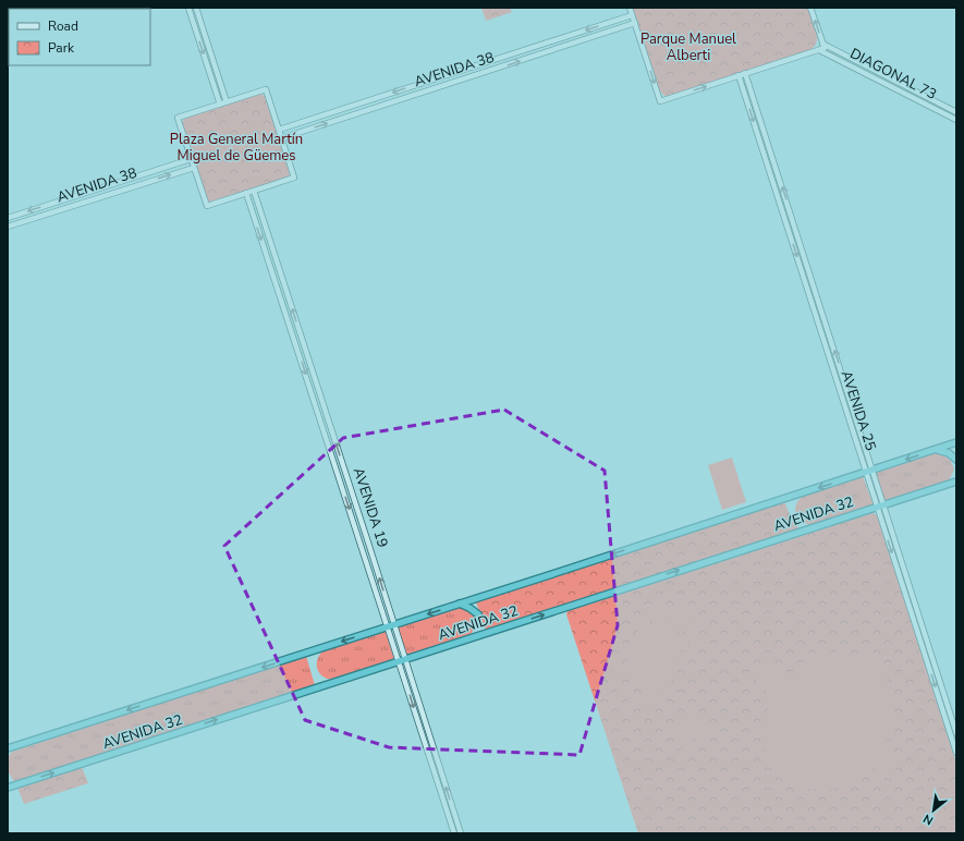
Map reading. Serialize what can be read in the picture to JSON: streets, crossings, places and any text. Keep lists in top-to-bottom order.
{
  "streets": {
    "highway": ["AVENIDA 32"],
    "main road": [
      "AVENIDA 38",
      "DIAGONAL 73",
      "AVENIDA 25",
      "AVENIDA 19"
    ]
  },
  "crossings": [
    ["AVENIDA 25", "AVENIDA 32"],
    ["AVENIDA 19", "AVENIDA 32"]
  ],
  "parks": ["Parque Manuel Alberti", "Plaza General Martín Miguel de Güemes"],
  "legend": ["Road", "Park"],
  "north": "bottom left"
}
